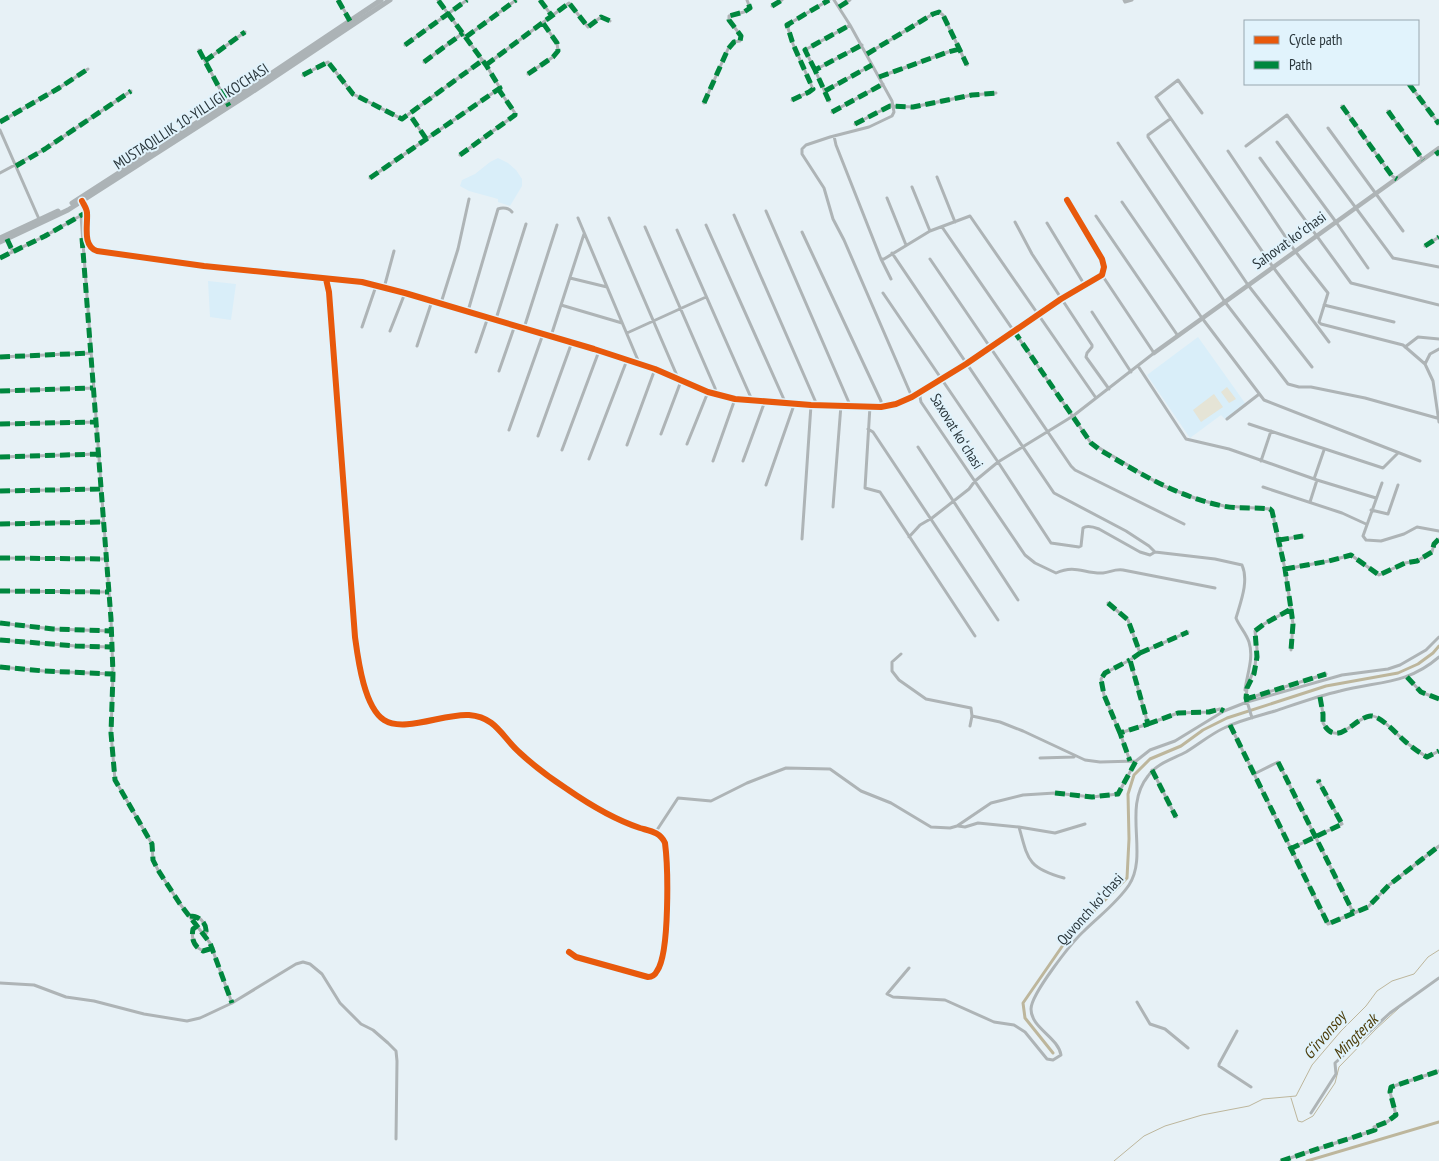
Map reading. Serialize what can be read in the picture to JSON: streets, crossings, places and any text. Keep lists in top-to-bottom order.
{
  "streets": {
    "main road": ["MUSTAQILLIK 10-YILLIGI KO'CHASI"],
    "street": ["Sahovat koʻchasi", "Saxovat koʻchasi", "Quvonch koʻchasi"]
  },
  "water": ["G‘irvonsoy", "Mingterak"],
  "legend": ["Cycle path", "Path"]
}
